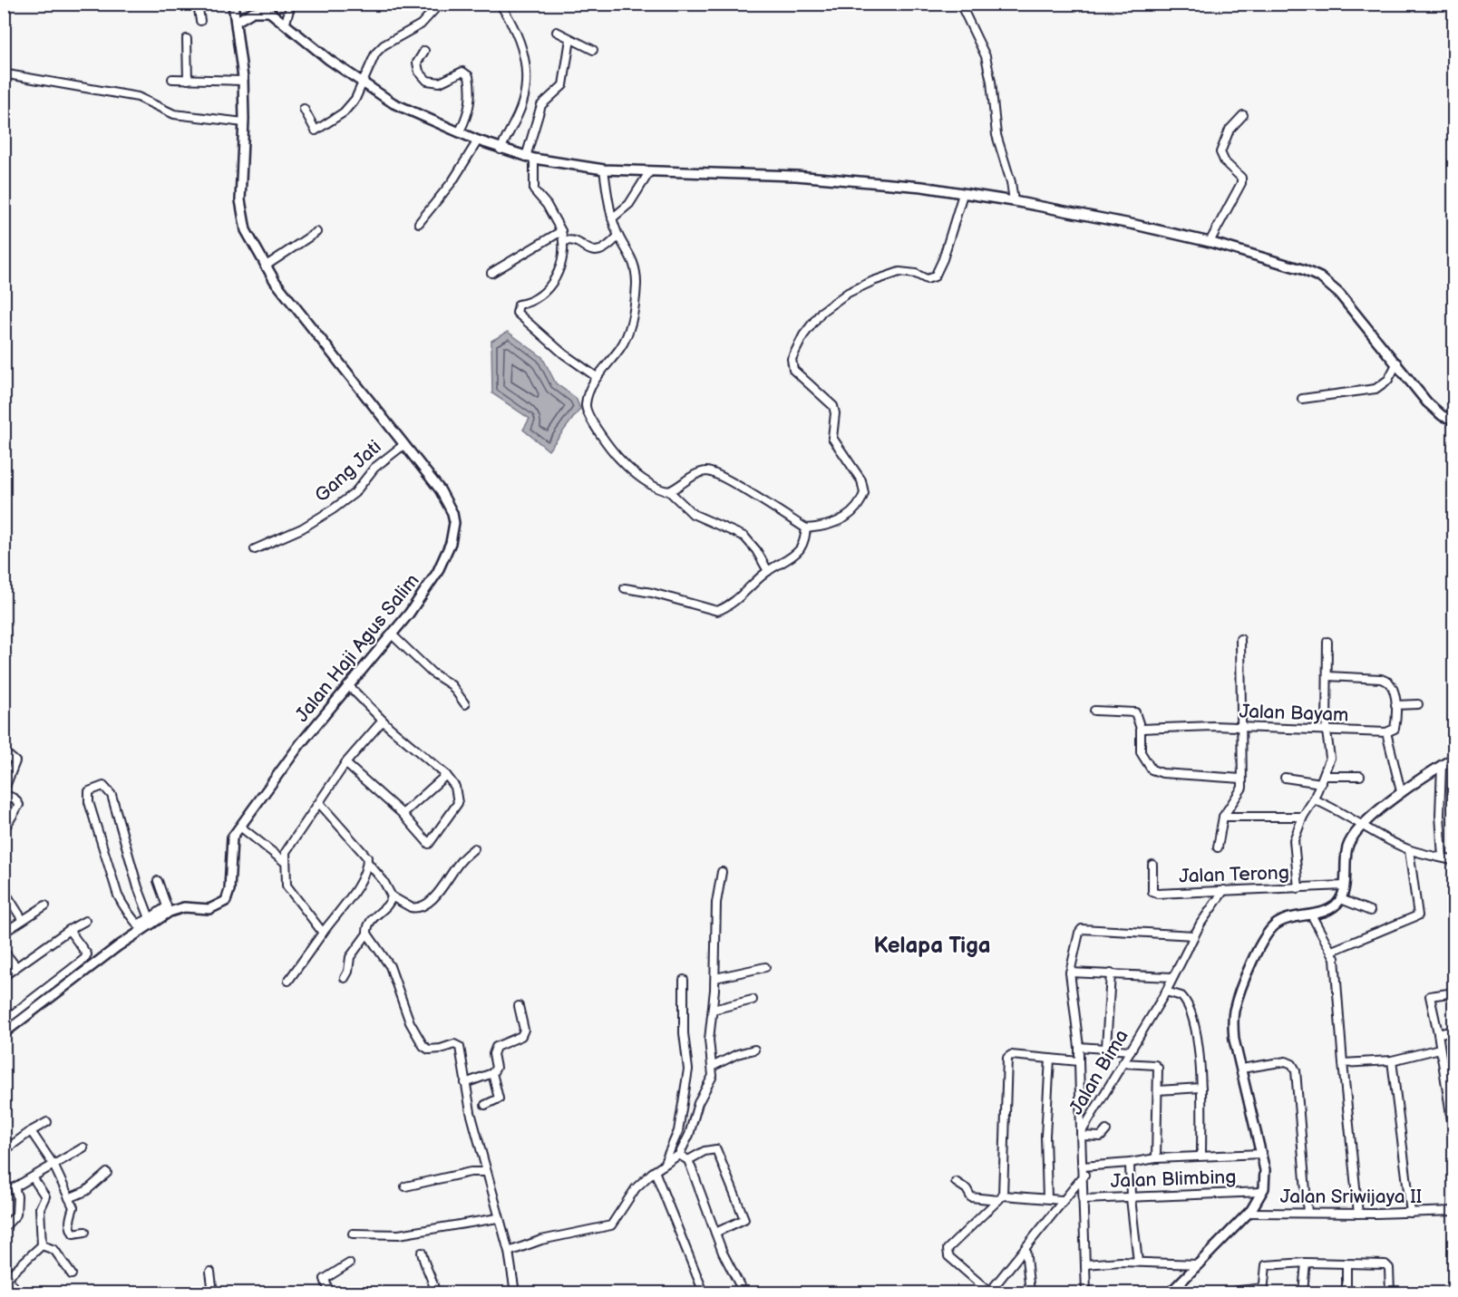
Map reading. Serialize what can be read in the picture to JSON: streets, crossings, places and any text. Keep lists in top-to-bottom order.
{
  "streets": {
    "street": [
      "Gang Jati",
      "Jalan Haji Agus Salim",
      "Jalan Bayam",
      "Jalan Terong",
      "Jalan Bima",
      "Jalan Blimbing",
      "Jalan Sriwijaya II"
    ]
  },
  "crossings": [
    ["Gang Jati", "Jalan Haji Agus Salim"],
    ["Jalan Terong", "Jalan Bima"],
    ["Jalan Bima", "Jalan Blimbing"]
  ],
  "districts": ["Kelapa Tiga"]
}
